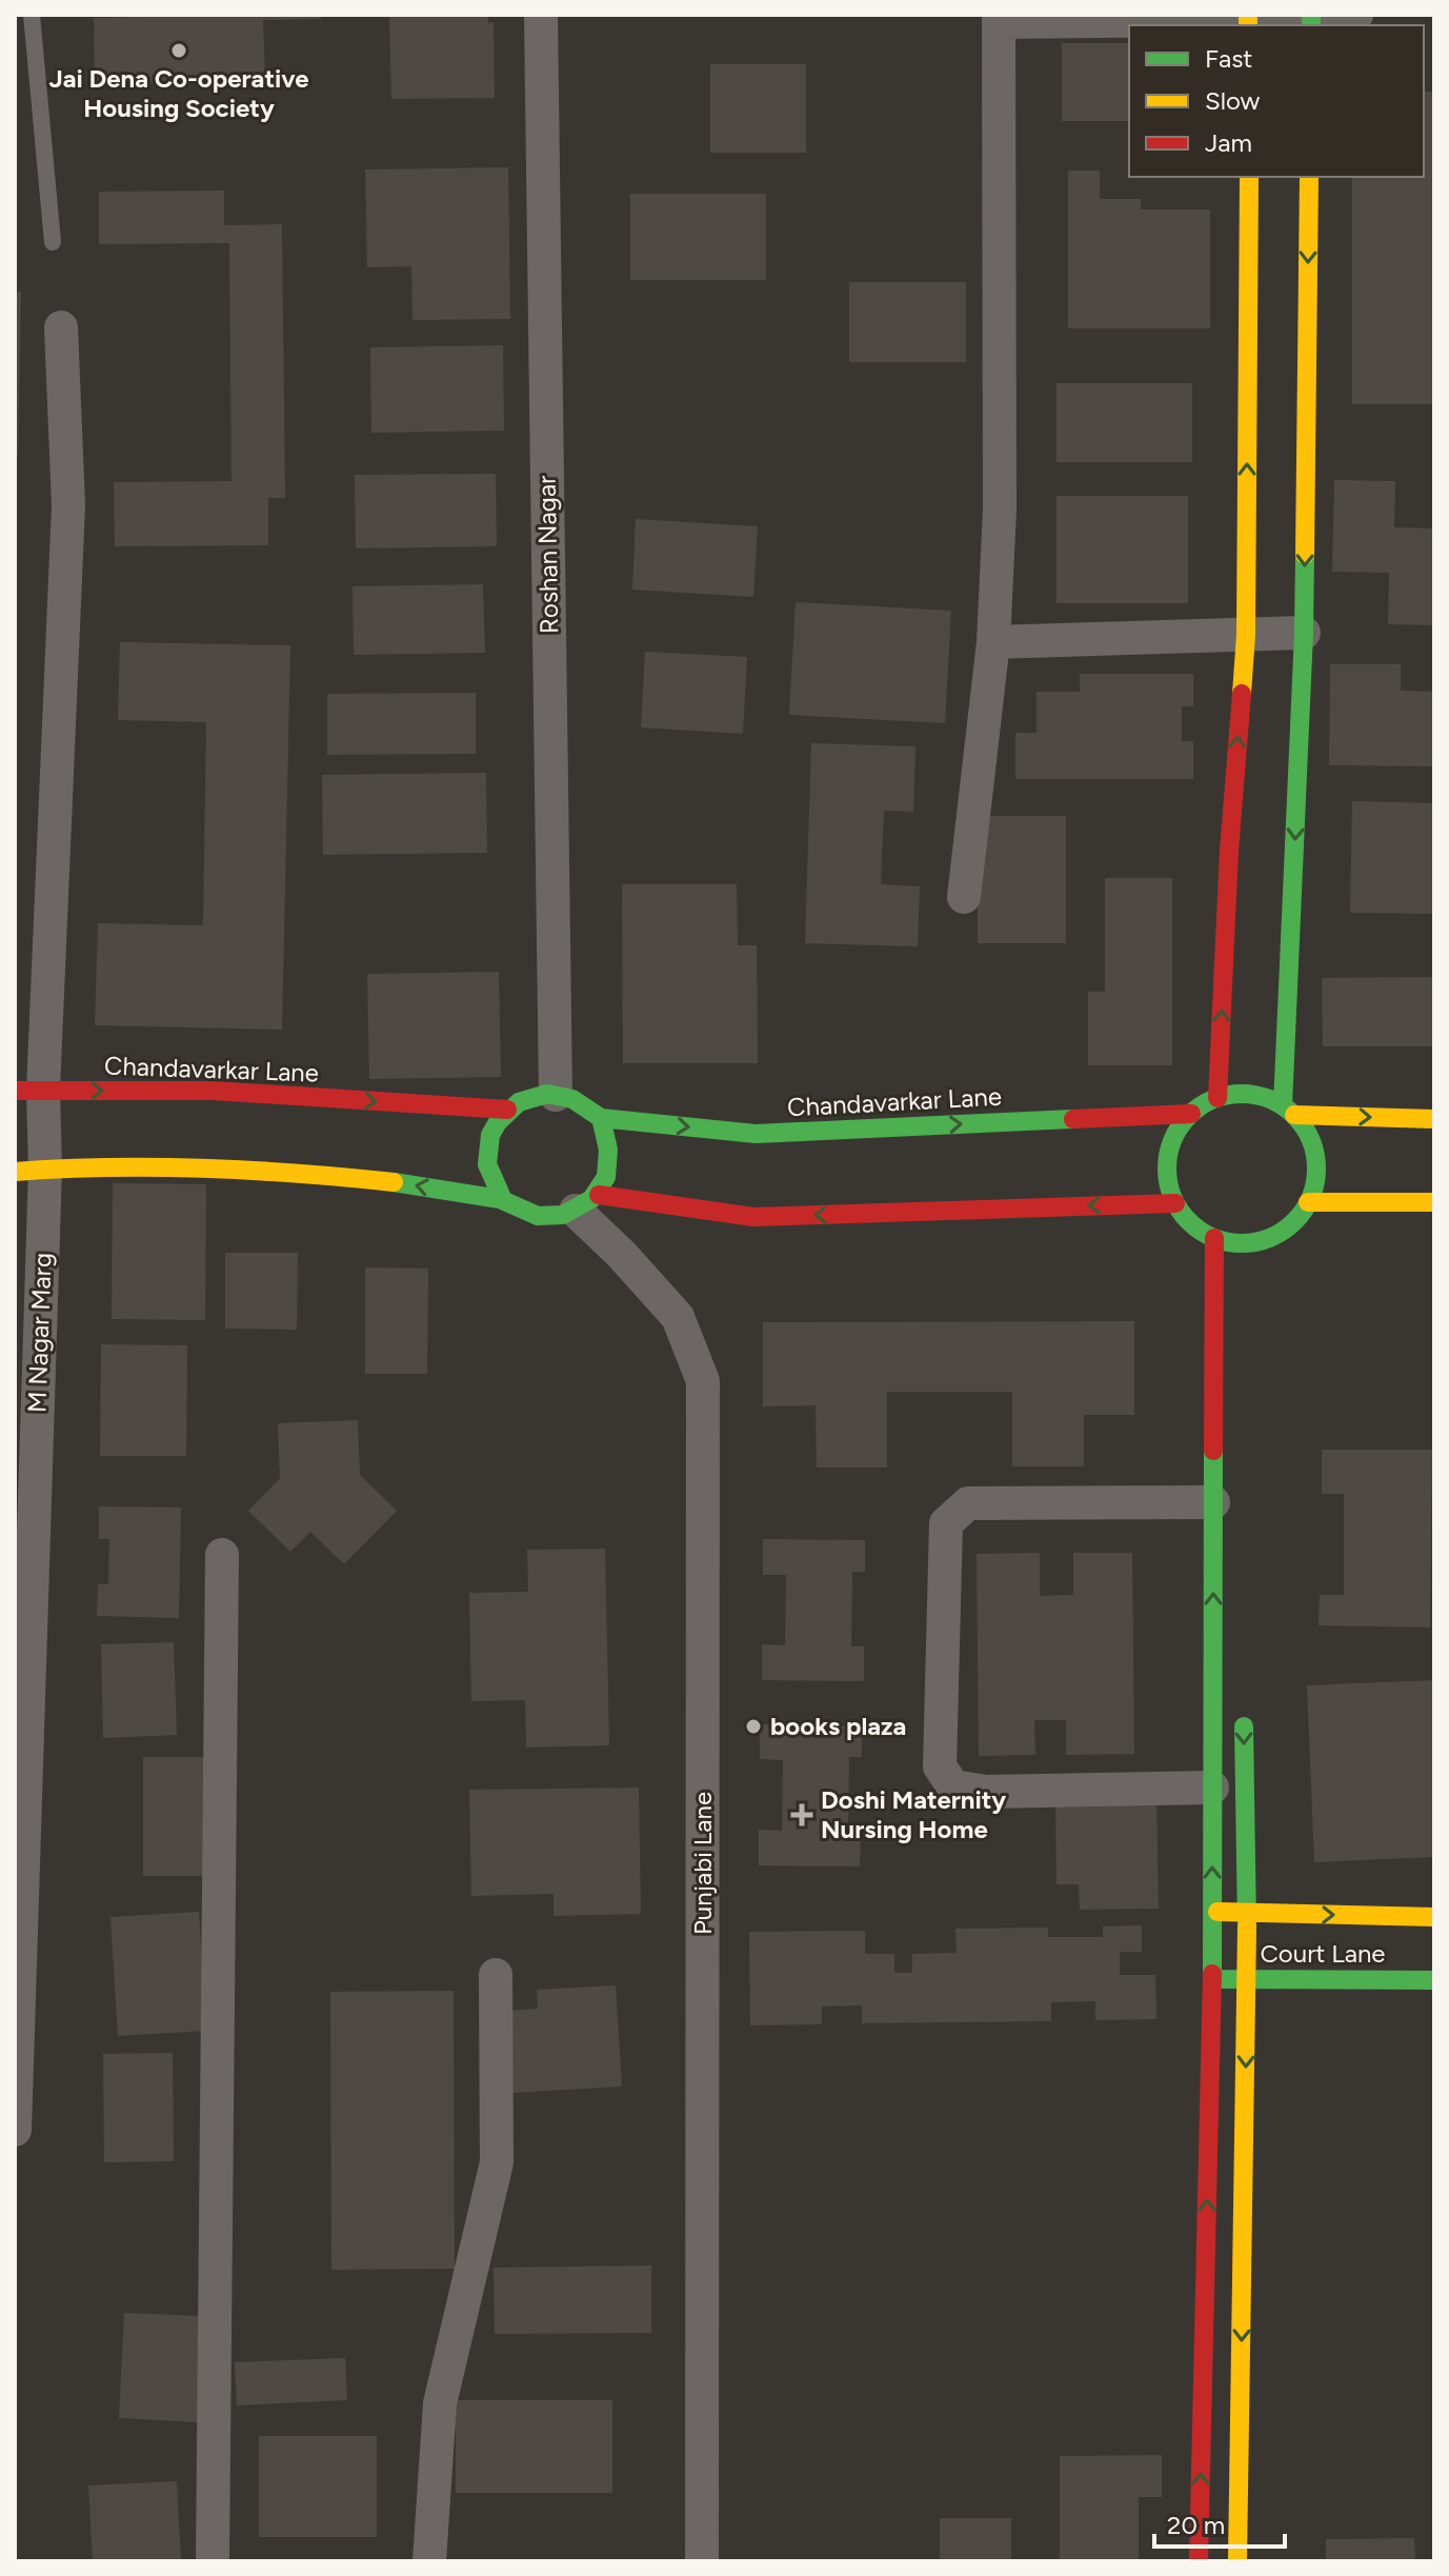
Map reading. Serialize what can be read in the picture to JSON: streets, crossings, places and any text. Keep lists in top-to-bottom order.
{
  "streets": {
    "street": [
      "Roshan Nagar",
      "Chandavarkar Lane",
      "M Nagar Marg",
      "Punjabi Lane",
      "Court Lane"
    ]
  },
  "crossings": [
    ["Roshan Nagar", "Chandavarkar Lane"],
    ["Roshan Nagar", "Punjabi Lane"],
    ["Chandavarkar Lane", "M Nagar Marg"],
    ["Chandavarkar Lane", "Punjabi Lane"]
  ],
  "places": {
    "other": ["Jai Dena Co-operative Housing Society", "books plaza"],
    "health": ["Doshi Maternity Nursing Home"]
  },
  "legend": ["Fast", "Slow", "Jam"],
  "scale_bar": "20 m"
}
